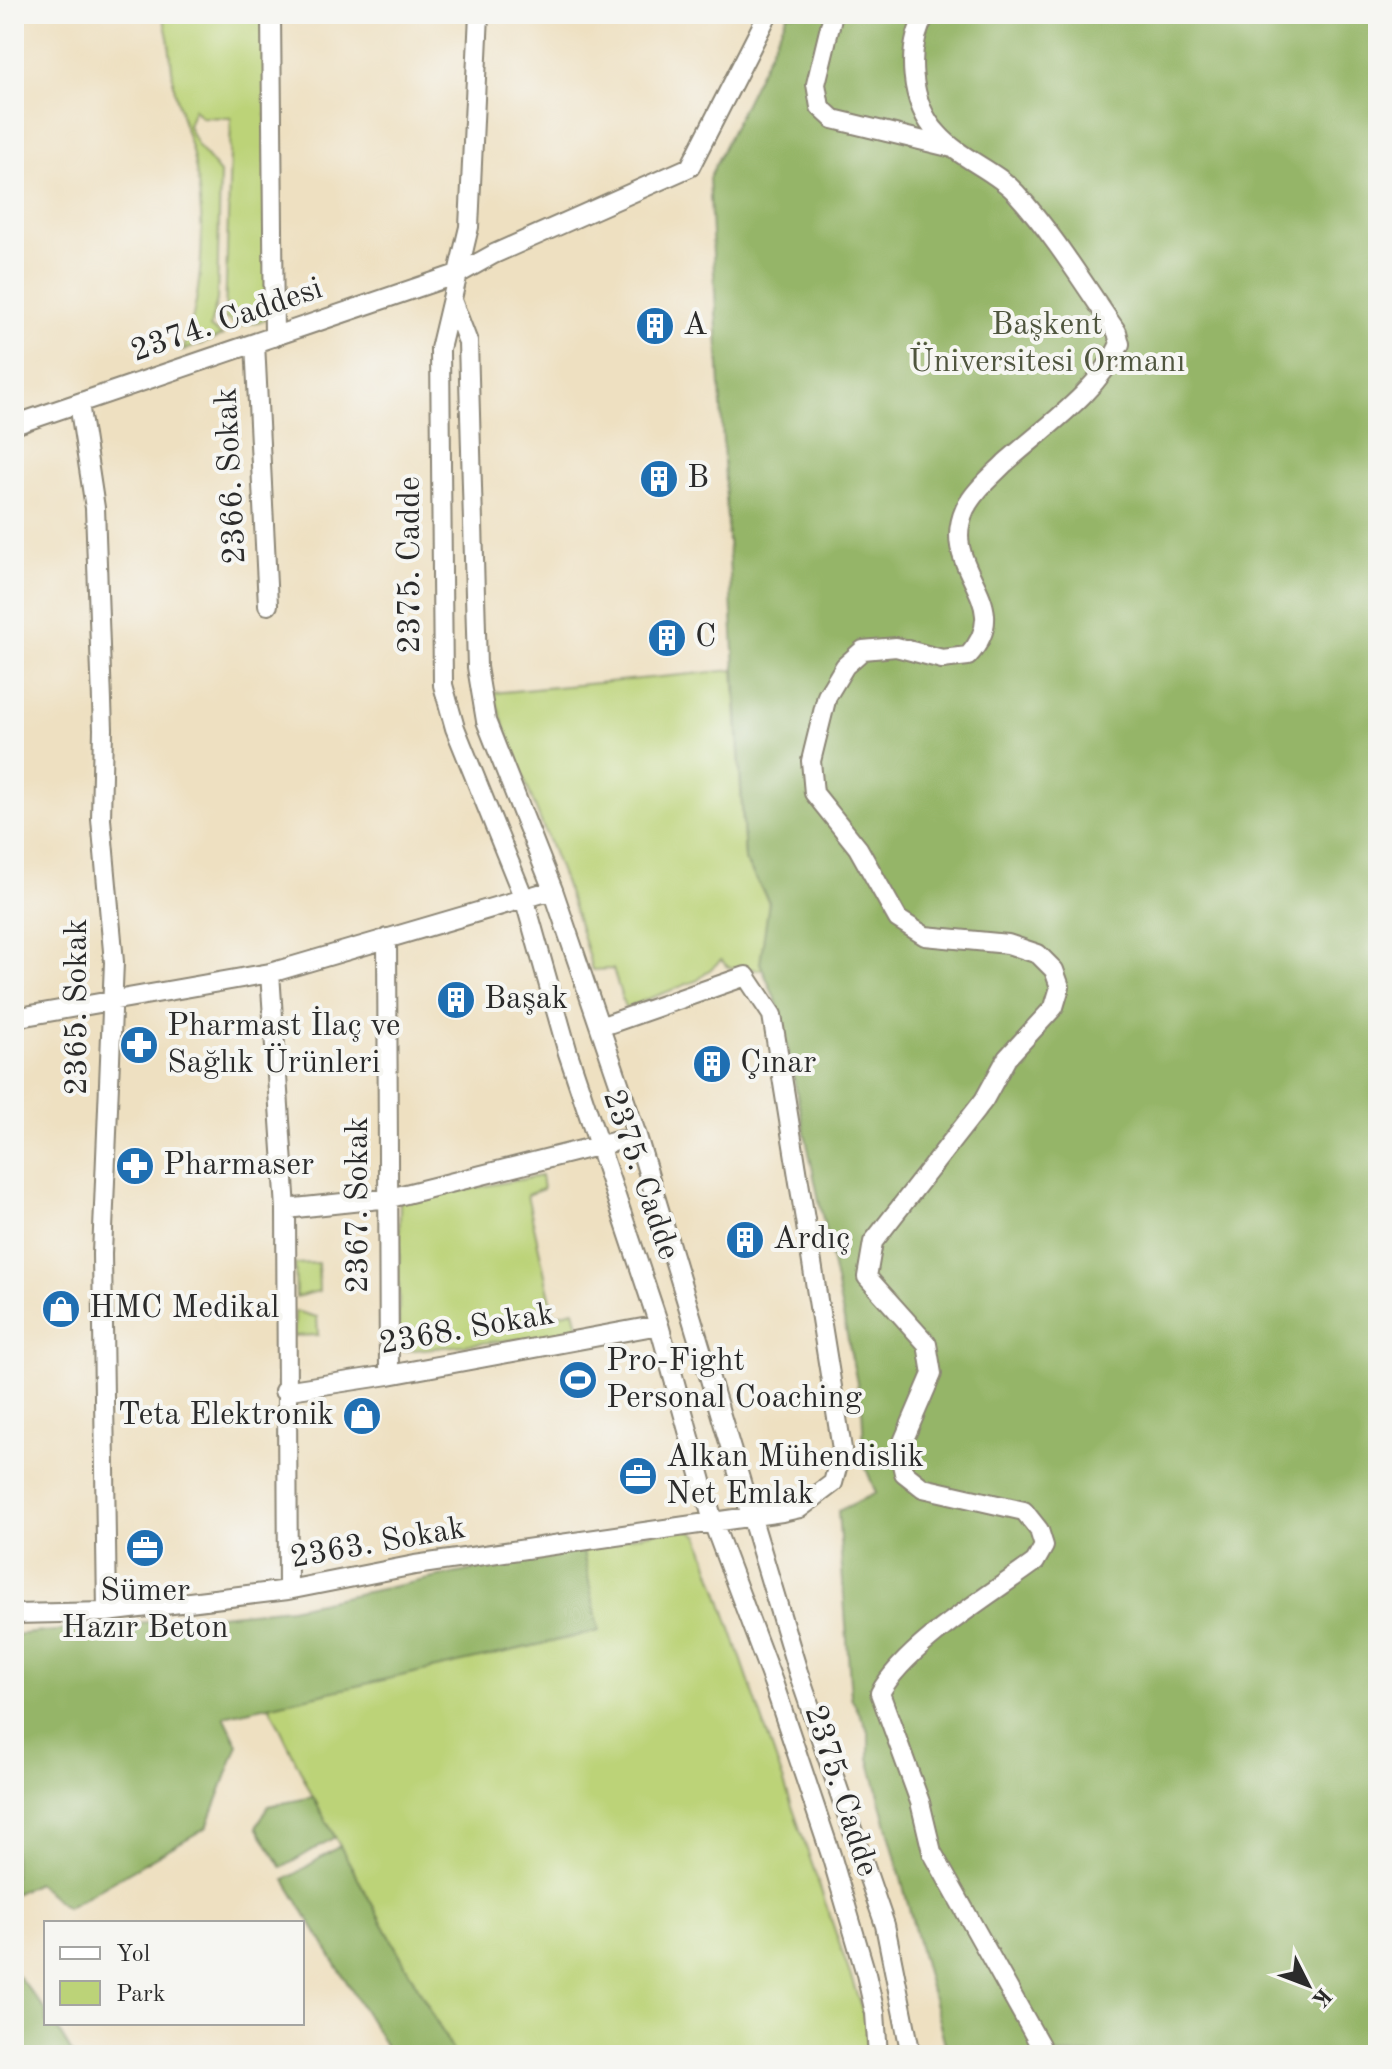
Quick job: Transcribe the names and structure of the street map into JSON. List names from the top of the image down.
{
  "streets": {
    "street": [
      "2374. Caddesi",
      "2366. Sokak",
      "2375. Cadde",
      "2365. Sokak",
      "2367. Sokak",
      "2368. Sokak",
      "2363. Sokak"
    ]
  },
  "crossings": [
    ["2374. Caddesi", "2366. Sokak"],
    ["2374. Caddesi", "2375. Cadde"],
    ["2374. Caddesi", "2365. Sokak"],
    ["2375. Cadde", "2368. Sokak"],
    ["2375. Cadde", "2363. Sokak"],
    ["2365. Sokak", "2363. Sokak"],
    ["2367. Sokak", "2368. Sokak"]
  ],
  "parks": ["Başkent Üniversitesi Ormanı"],
  "places": {
    "building": [
      "A",
      "B",
      "C",
      "Başak",
      "Çınar",
      "Ardıç"
    ],
    "pharmacy": ["Pharmast İlaç ve Sağlık Ürünleri", "Pharmaser"],
    "shop": ["HMC Medikal", "Teta Elektronik"],
    "sports": ["Pro-Fight Personal Coaching"],
    "office": ["Alkan Mühendislik Net Emlak", "Sümer Hazır Beton"]
  },
  "legend": ["Yol", "Park"],
  "north": "bottom right"
}
